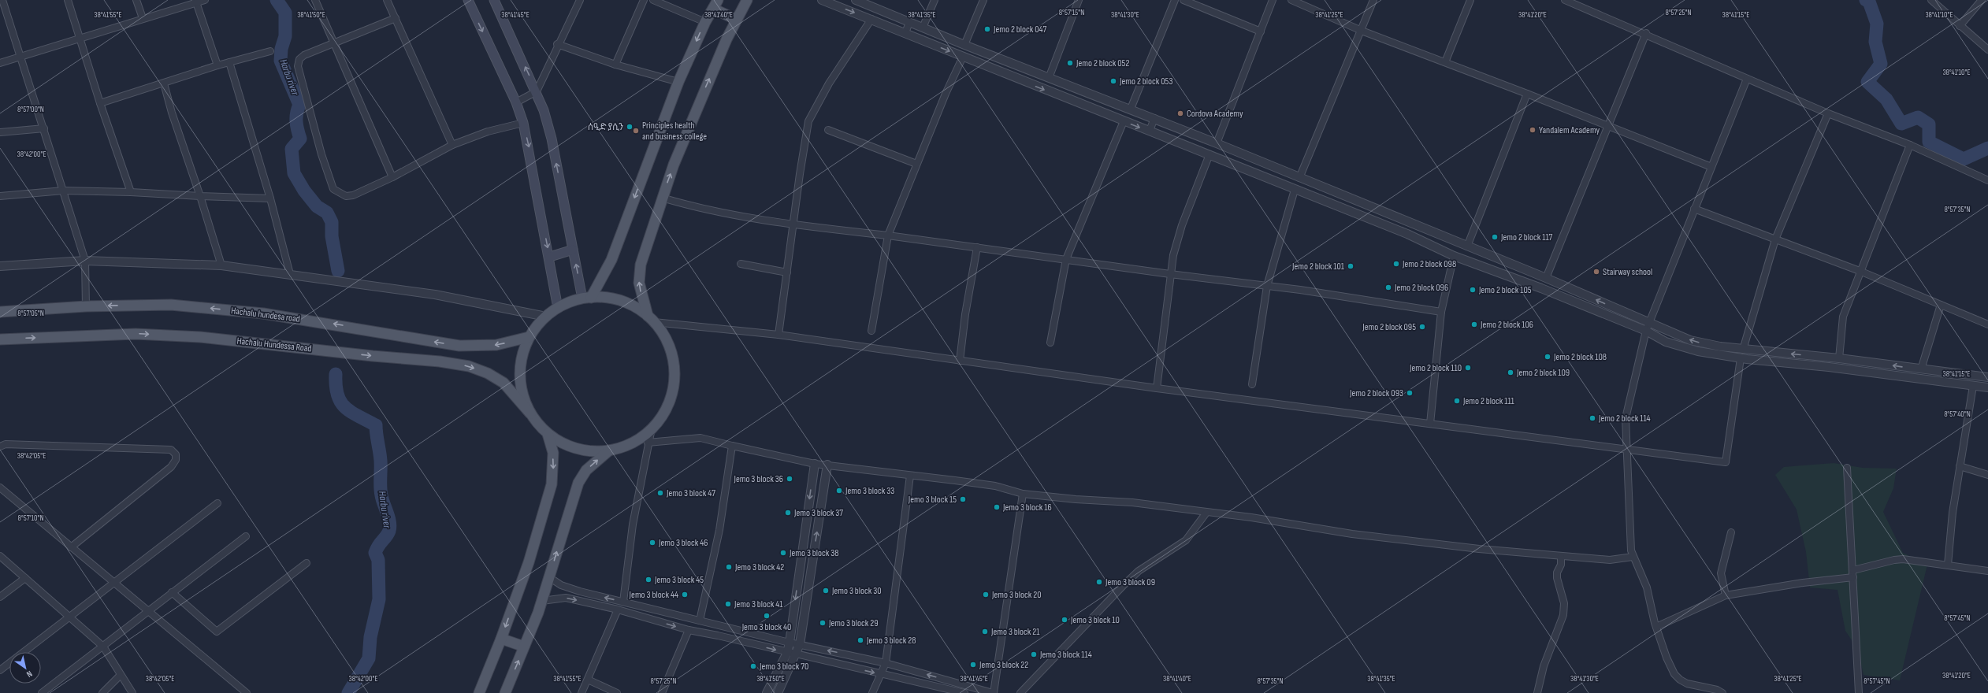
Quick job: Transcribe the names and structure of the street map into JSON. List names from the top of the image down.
{
  "streets": {
    "main road": ["Hachalu hundesa road", "Hachalu Hundessa Road"]
  },
  "one_way": ["Hachalu hundesa road", "Hachalu Hundessa Road"],
  "water": ["Harbu river"],
  "places": [
    "Jemo 2 block 047",
    "Jemo 2 block 052",
    "Jemo 2 block 053",
    "Cordova Academy",
    "ሰዒድ ያሲን",
    "Yandalem Academy",
    "Principles health and business college",
    "Jemo 2 block 117",
    "Jemo 2 block 098",
    "Jemo 2 block 101",
    "Stairway school",
    "Jemo 2 block 096",
    "Jemo 2 block 105",
    "Jemo 2 block 106",
    "Jemo 2 block 095",
    "Jemo 2 block 108",
    "Jemo 2 block 110",
    "Jemo 2 block 109",
    "Jemo 2 block 093",
    "Jemo 2 block 111",
    "Jemo 2 block 114",
    "Jemo 3 block 36",
    "Jemo 3 block 33",
    "Jemo 3 block 47",
    "Jemo 3 block 15",
    "Jemo 3 block 16",
    "Jemo 3 block 37",
    "Jemo 3 block 46",
    "Jemo 3 block 38",
    "Jemo 3 block 42",
    "Jemo 3 block 45",
    "Jemo 3 block 09",
    "Jemo 3 block 30",
    "Jemo 3 block 44",
    "Jemo 3 block 20",
    "Jemo 3 block 41",
    "Jemo 3 block 40",
    "Jemo 3 block 10",
    "Jemo 3 block 29",
    "Jemo 3 block 21",
    "Jemo 3 block 28",
    "Jemo 3 block 114",
    "Jemo 3 block 22",
    "Jemo 3 block 70"
  ],
  "north": "bottom right",
  "coordinates": [
    "8°57'25\"N",
    "8°57'15\"N",
    "38°41'55\"E",
    "38°41'50\"E",
    "38°41'45\"E",
    "38°41'40\"E",
    "38°41'35\"E",
    "38°41'30\"E",
    "38°41'25\"E",
    "38°41'20\"E",
    "38°41'15\"E",
    "38°41'10\"E",
    "8°57'00\"N",
    "38°42'00\"E",
    "8°57'35\"N",
    "8°57'05\"N",
    "8°57'40\"N",
    "38°42'05\"E",
    "8°57'10\"N",
    "8°57'45\"N"
  ]
}
